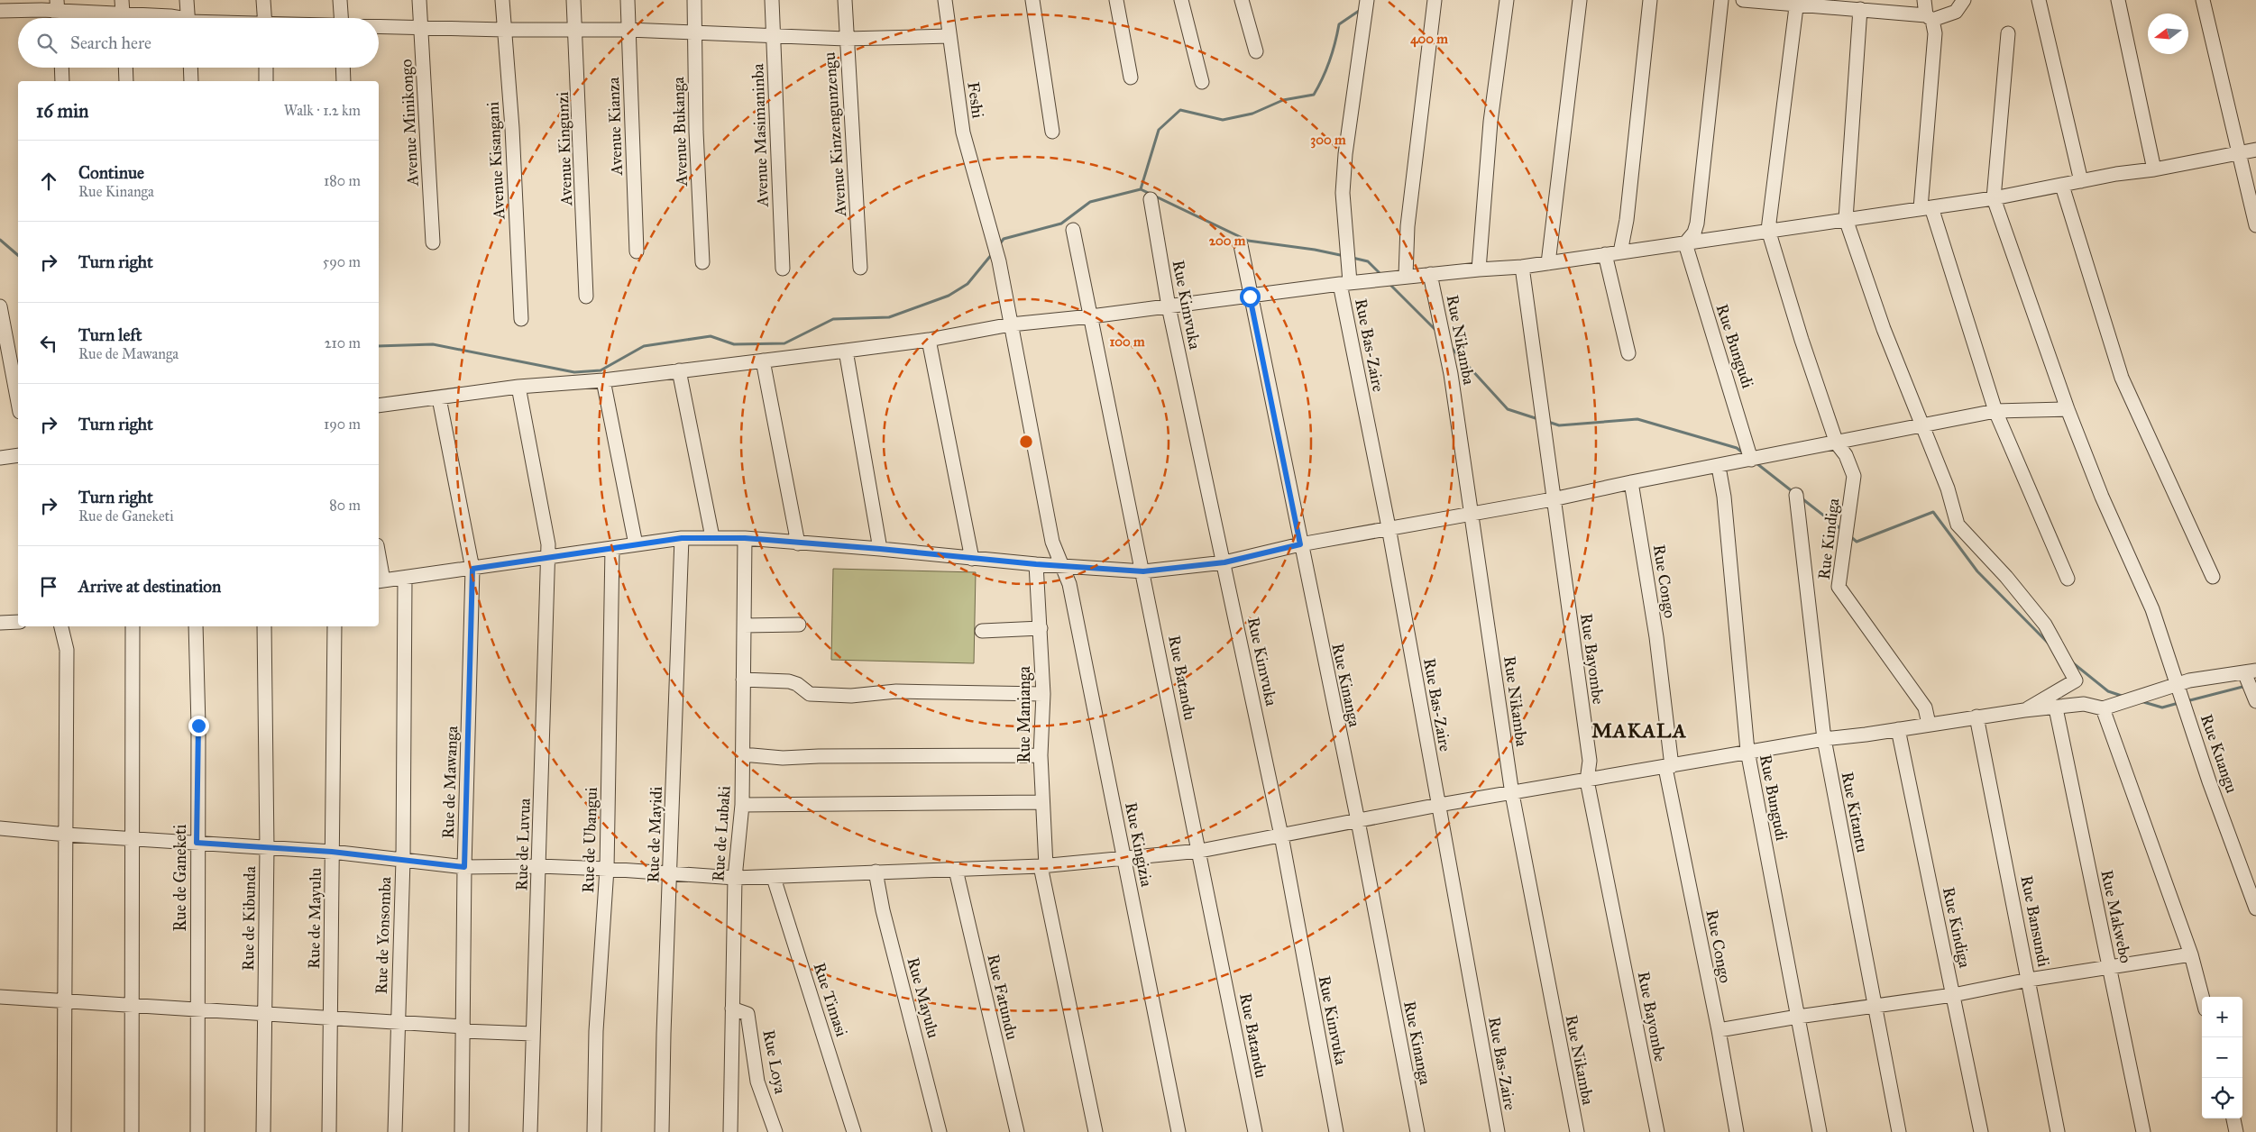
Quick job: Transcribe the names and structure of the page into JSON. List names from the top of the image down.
{
  "streets": {
    "street": [
      "Feshi",
      "Avenue Minikongo",
      "Avenue Kianza",
      "Avenue Bukanga",
      "Avenue Kinzengunzengu",
      "Avenue Masimaninba",
      "Avenue Kingunzi",
      "Avenue Kisangani",
      "Rue Kimvuka",
      "Rue Nikamba",
      "Rue Bas-Zaire",
      "Rue Bungudi",
      "Rue Kindiga",
      "Rue Congo",
      "Rue Bayombe",
      "Rue Batandu",
      "Rue Kinanga",
      "Rue Manianga",
      "Rue Kuangu",
      "Rue de Mawanga",
      "Rue Kitantu",
      "Rue de Lubaki",
      "Rue de Mayidi",
      "Rue de Ubangui",
      "Rue de Luvua",
      "Rue Kingizia",
      "Rue de Ganeketi",
      "Rue Makwebo",
      "Rue de Kibunda",
      "Rue de Mayulu",
      "Rue Bansundi",
      "Rue de Yonsomba",
      "Rue Fatundu",
      "Rue Mayulu",
      "Rue Timasi",
      "Rue Loya"
    ]
  },
  "crossings": [
    ["Feshi", "Rue Kingizia"],
    ["Rue de Lubaki", "Rue Loya"]
  ],
  "districts": ["MAKALA"],
  "north": "left",
  "page": {
    "search": "Search here",
    "heading": ["16 min", "Walk · 1.2 km"],
    "list": [
      ["Continue", "Rue Kinanga", "180 m"],
      ["Turn right", "590 m"],
      ["Turn left", "Rue de Mawanga", "210 m"],
      ["Turn right", "190 m"],
      ["Turn right", "Rue de Ganeketi", "80 m"],
      "Arrive at destination"
    ],
    "map_buttons": ["+", "−"]
  },
  "rings": [
    "400 m",
    "300 m",
    "200 m",
    "100 m"
  ]
}
